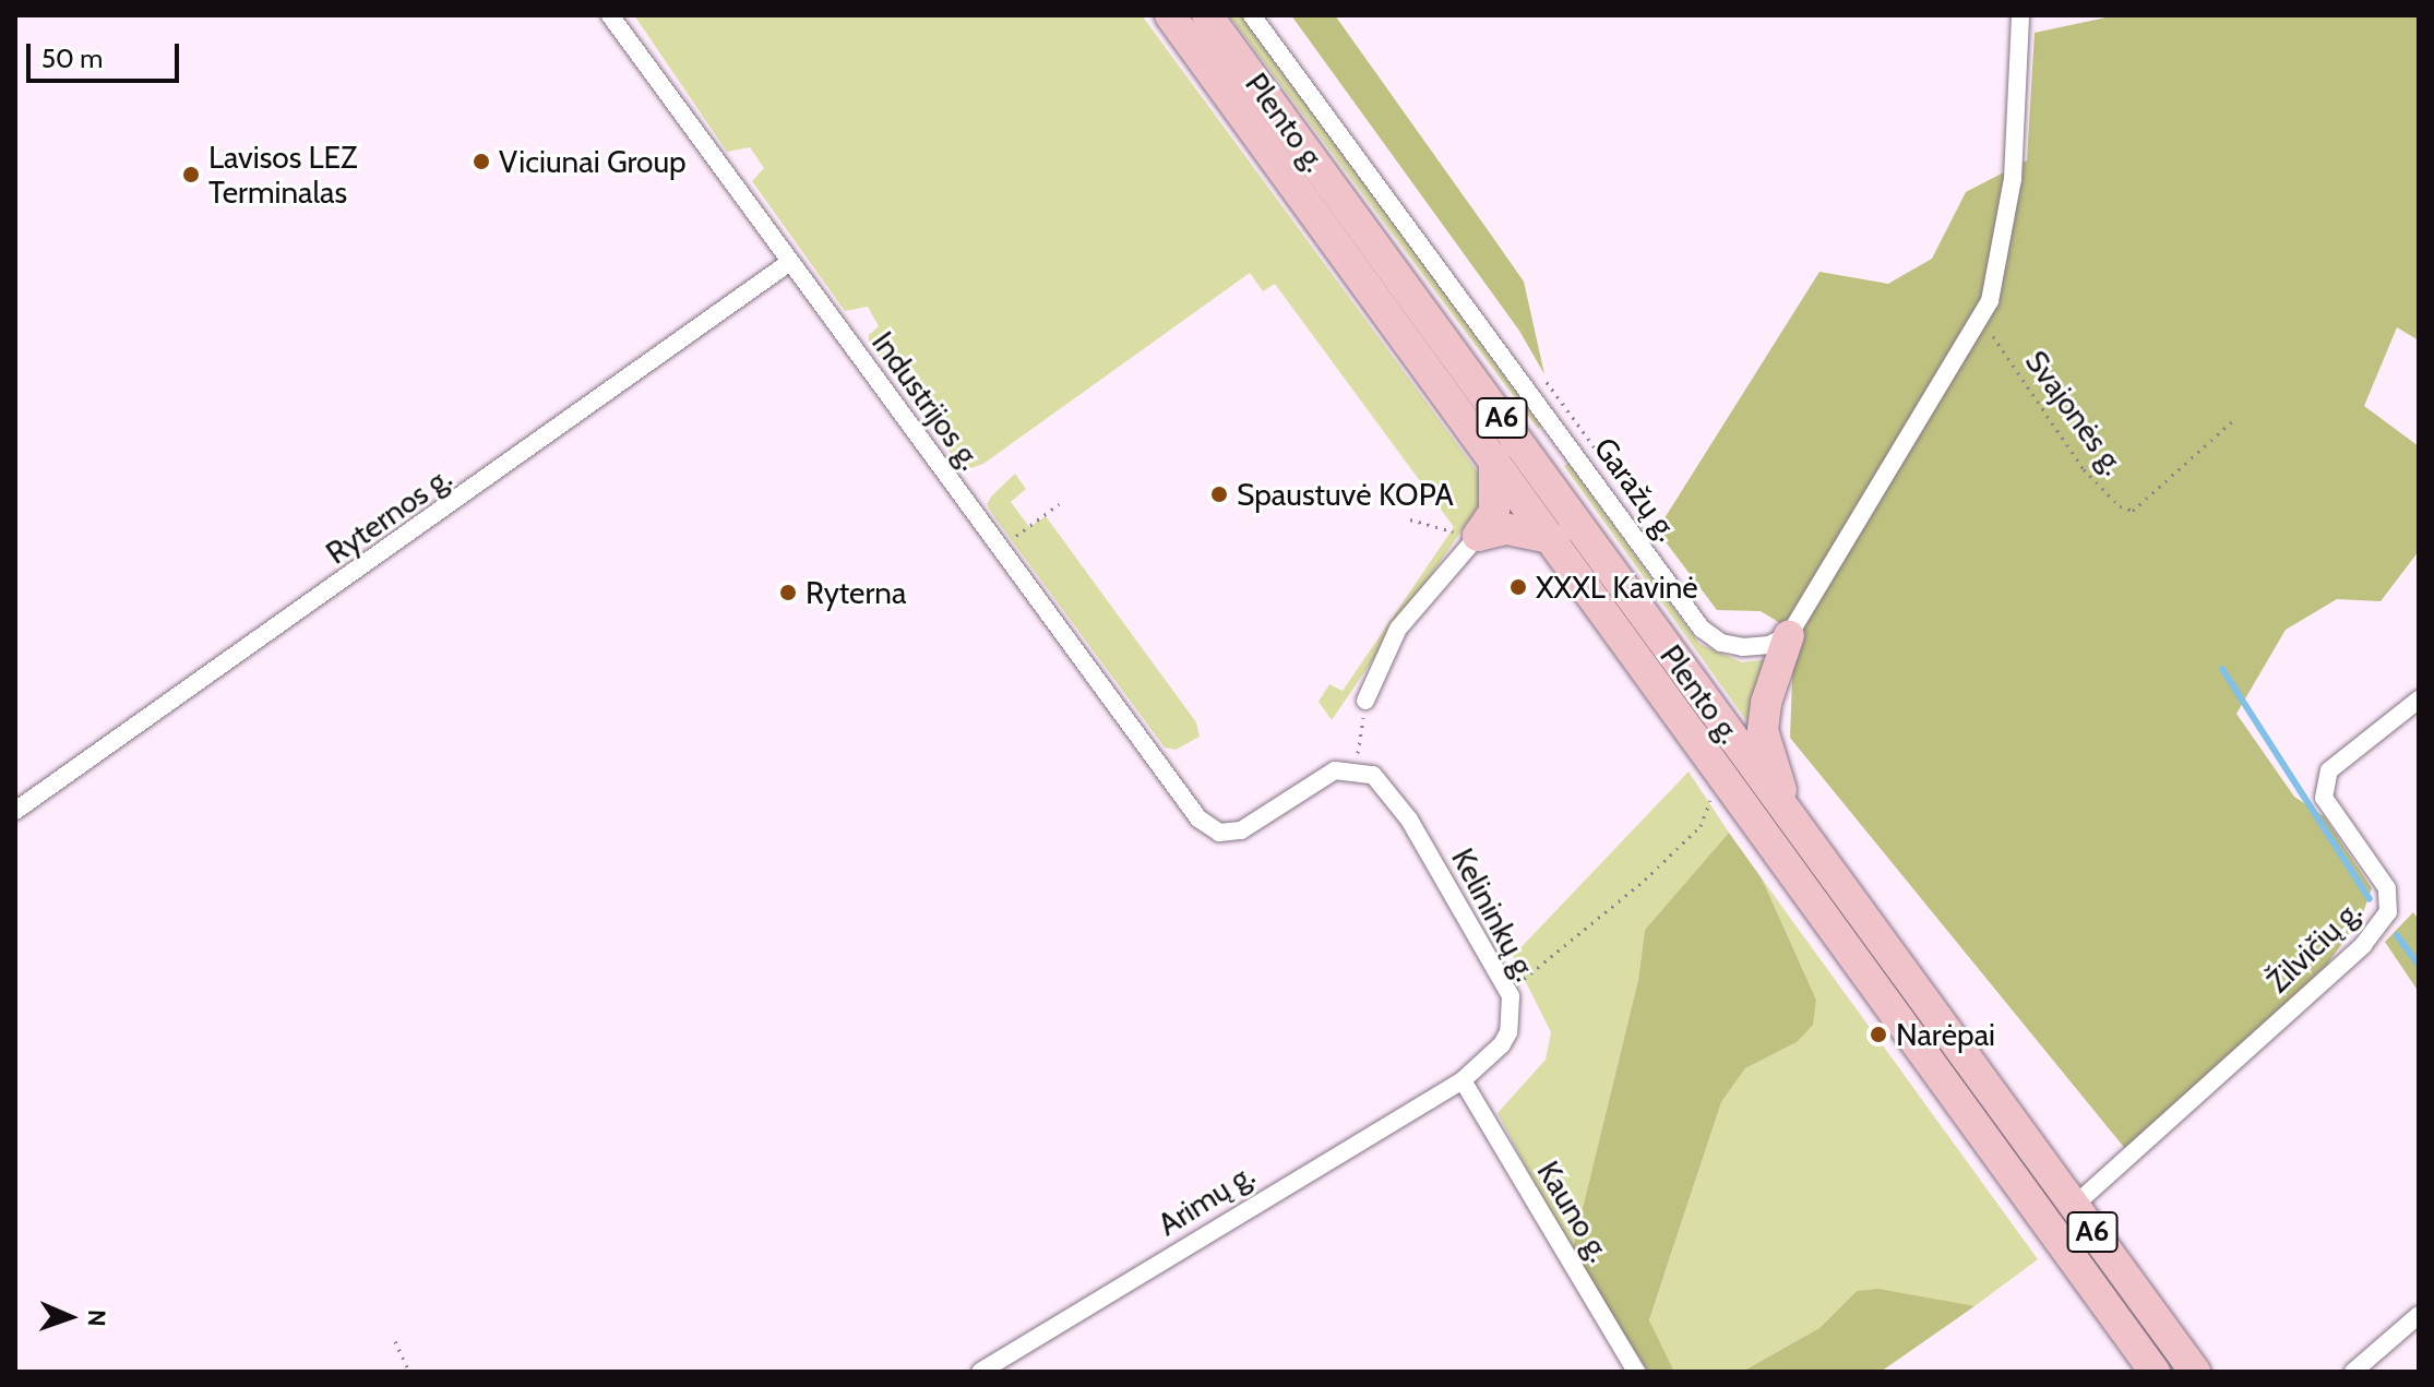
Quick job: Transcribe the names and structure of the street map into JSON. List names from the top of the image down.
{
  "streets": {
    "highway": ["Plento g.", "A6"],
    "street": [
      "Industrijos g.",
      "Garažų g.",
      "Ryternos g.",
      "Kelininkų g.",
      "Žilvičių g.",
      "Arimų g.",
      "Kauno g."
    ],
    "path": ["Svajonės g."]
  },
  "crossings": [
    ["Plento g.", "Žilvičių g."],
    ["Industrijos g.", "Ryternos g."],
    ["Industrijos g.", "Kelininkų g."],
    ["Kelininkų g.", "Arimų g."],
    ["Kelininkų g.", "Kauno g."],
    ["Arimų g.", "Kauno g."]
  ],
  "places": [
    "Viciunai Group",
    "Lavisos LEZ Terminalas",
    "Spaustuvė KOPA",
    "XXXL Kavinė",
    "Ryterna",
    "Narėpai"
  ],
  "scale_bar": "50 m",
  "north": "right"
}
